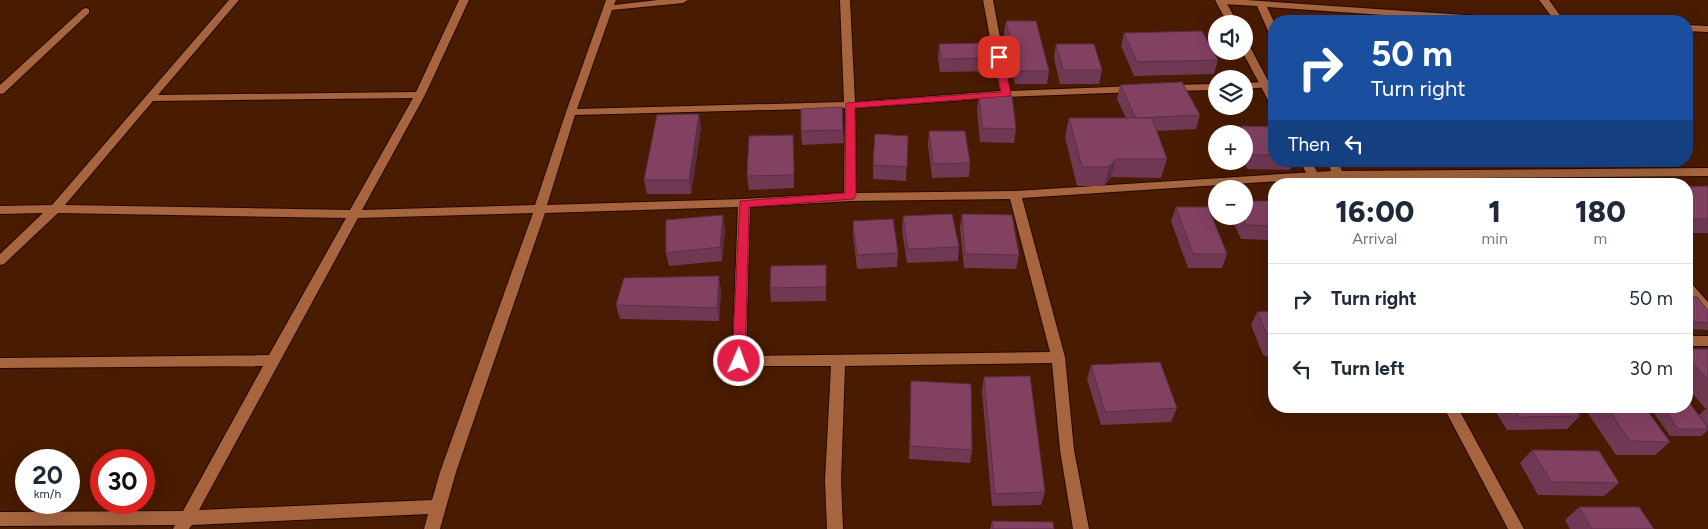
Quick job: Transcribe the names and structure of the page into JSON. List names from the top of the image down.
{
  "page": {
    "map_buttons": ["+", "−"],
    "turn": ["50 m", "Turn right"],
    "then": "Then",
    "eta": [
      "16:00",
      "Arrival",
      "1",
      "min",
      "180",
      "m"
    ],
    "list": [
      {
        "name": "Turn right",
        "value": "50 m"
      },
      {
        "name": "Turn left",
        "value": "30 m"
      }
    ],
    "speed": "20 km/h",
    "limit": "30"
  }
}
